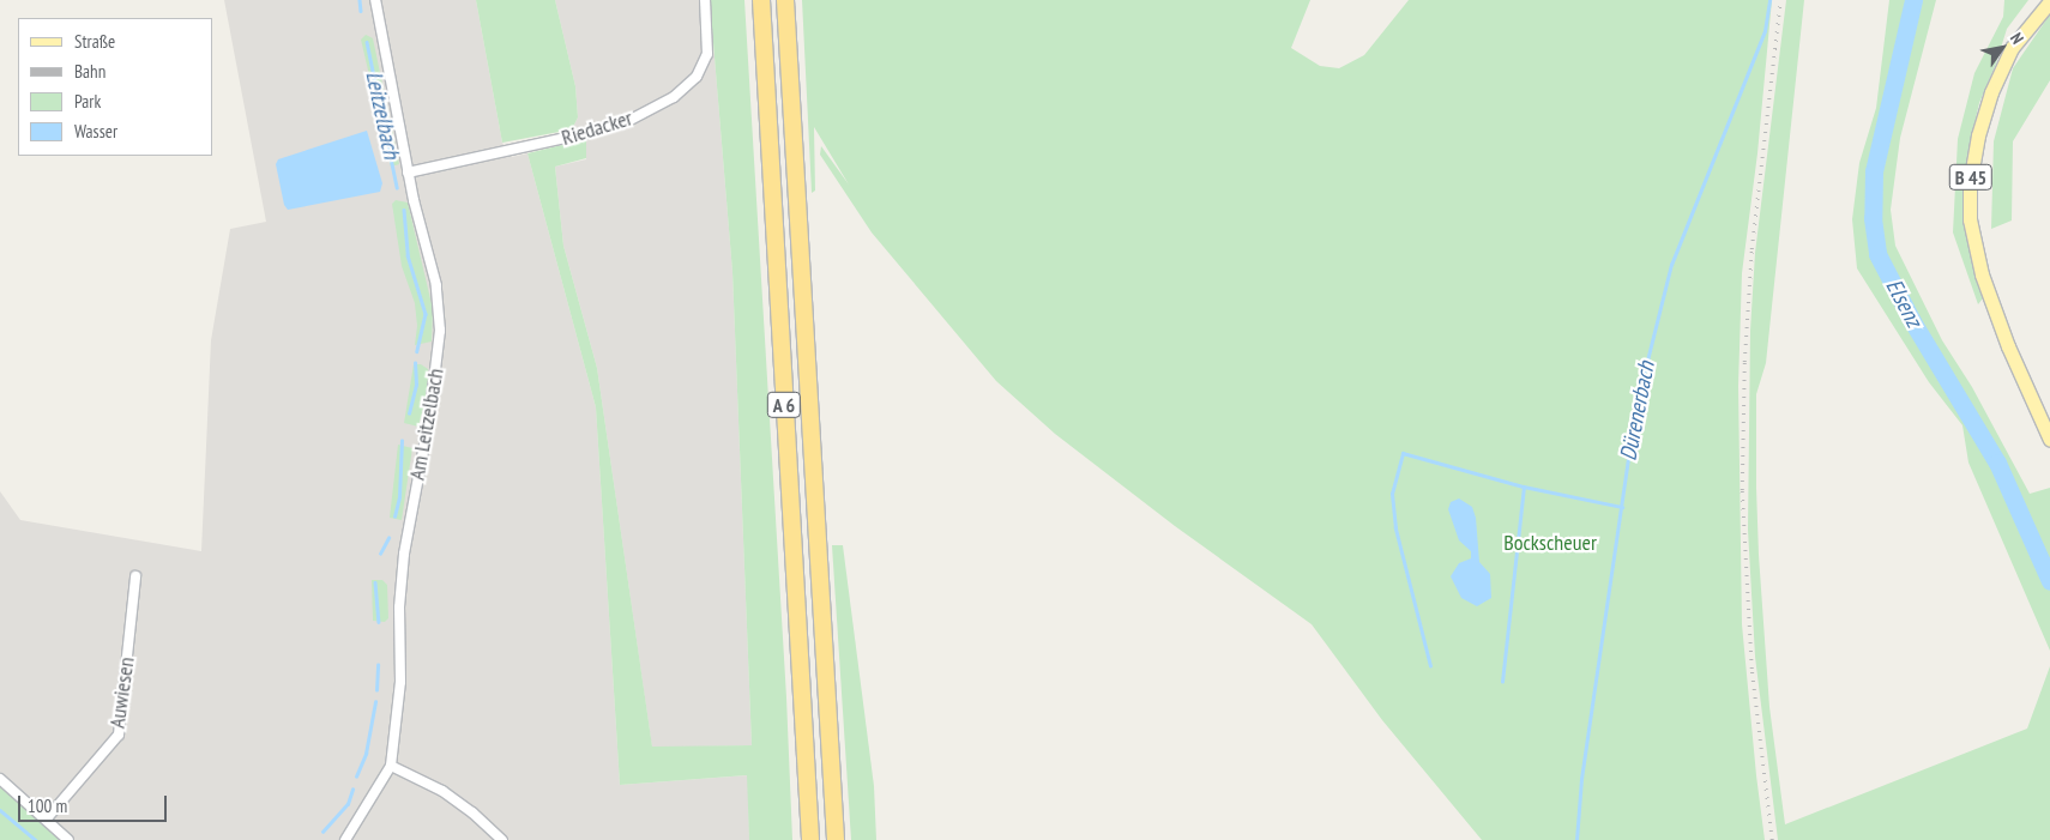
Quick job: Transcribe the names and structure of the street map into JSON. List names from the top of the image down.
{
  "streets": {
    "highway": ["A 6"],
    "main road": ["B 45"],
    "street": ["Riedacker", "Am Leitzelbach", "Auwiesen"]
  },
  "crossings": [
    ["Riedacker", "Am Leitzelbach"]
  ],
  "water": ["Leitzelbach", "Elsenz", "Dürenerbach"],
  "parks": ["Bockscheuer"],
  "legend": [
    "Straße",
    "Bahn",
    "Park",
    "Wasser"
  ],
  "scale_bar": "100 m",
  "north": "top right"
}
